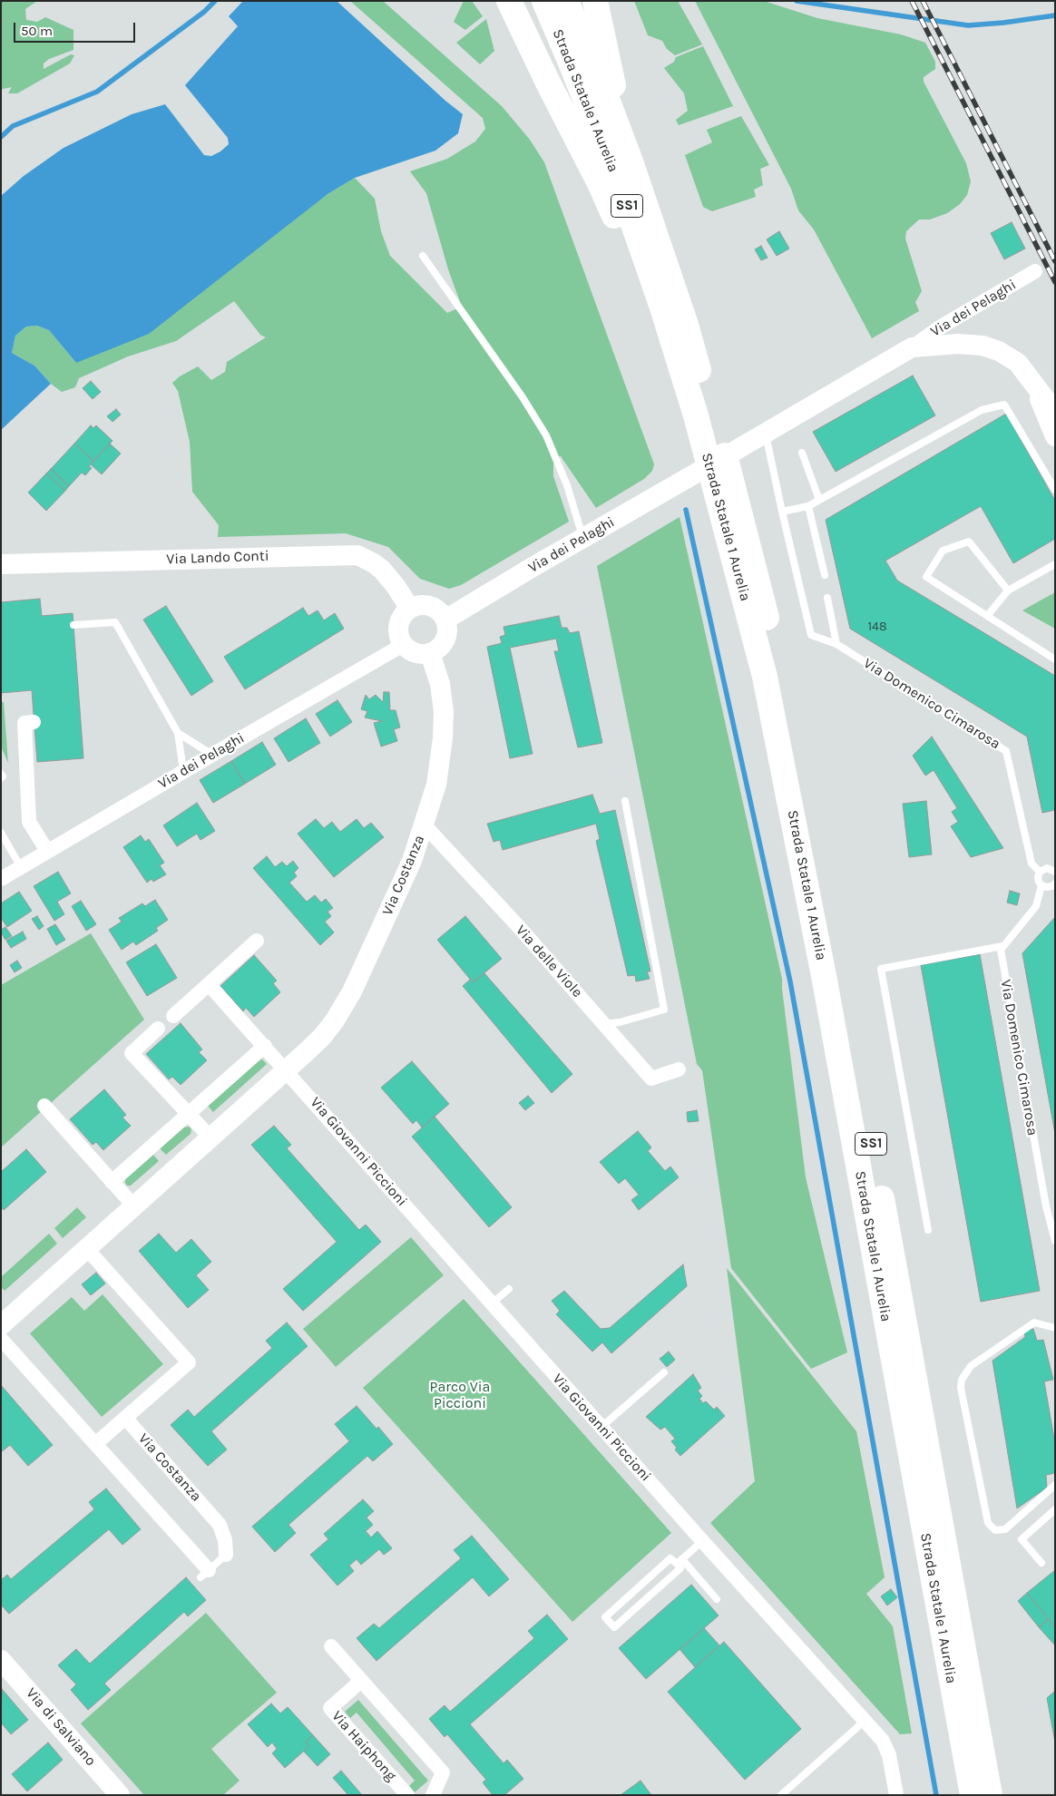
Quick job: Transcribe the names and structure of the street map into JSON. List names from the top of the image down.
{
  "streets": {
    "highway": ["Strada Statale 1 Aurelia", "SS1"],
    "street": [
      "Via dei Pelaghi",
      "Via Lando Conti",
      "Via Costanza",
      "Via delle Viole",
      "Via Giovanni Piccioni",
      "Via di Salviano",
      "Via Haiphong"
    ],
    "lane": ["Via Domenico Cimarosa"]
  },
  "crossings": [
    ["Via dei Pelaghi", "Via Lando Conti"],
    ["Via dei Pelaghi", "Via Costanza"],
    ["Via Lando Conti", "Via Costanza"],
    ["Via Costanza", "Via delle Viole"],
    ["Via Costanza", "Via Giovanni Piccioni"]
  ],
  "parks": ["Parco Via Piccioni"],
  "house_numbers": ["148"],
  "scale_bar": "50 m"
}
